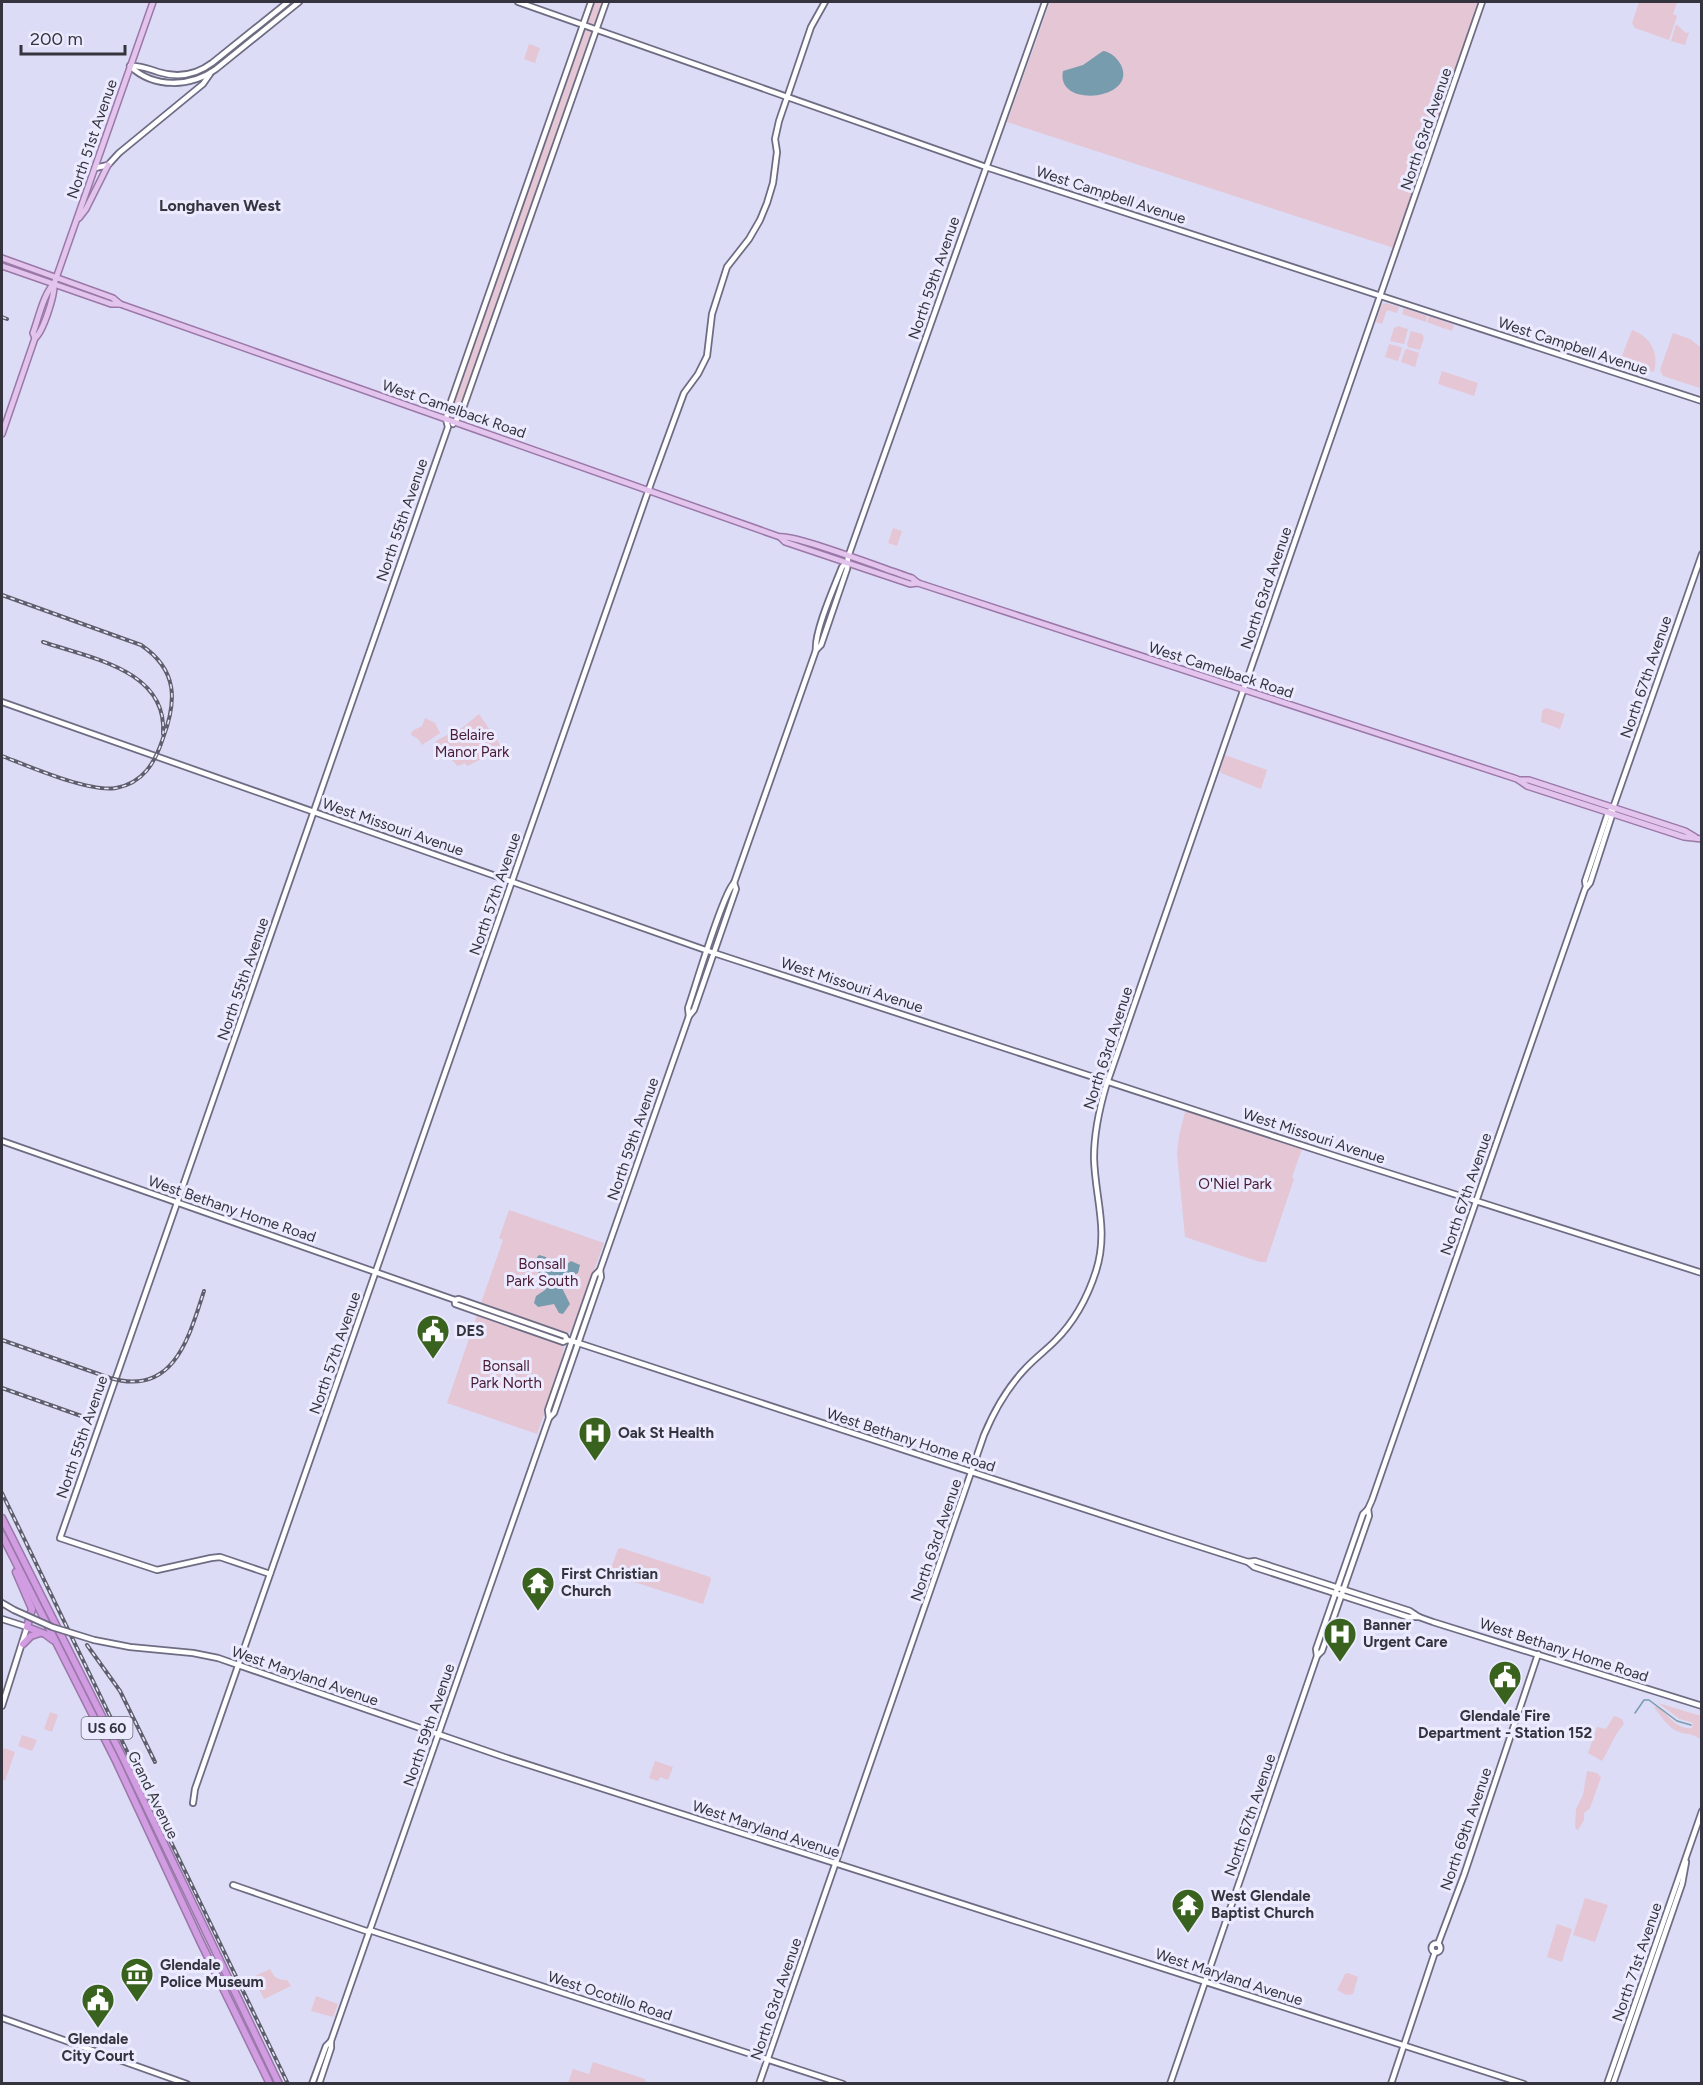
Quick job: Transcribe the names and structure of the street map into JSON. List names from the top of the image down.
{
  "streets": {
    "highway": ["US 60", "Grand Avenue"],
    "main road": ["North 51st Avenue", "West Camelback Road"],
    "street": [
      "North 63rd Avenue",
      "West Campbell Avenue",
      "North 59th Avenue",
      "North 55th Avenue",
      "North 67th Avenue",
      "West Missouri Avenue",
      "North 57th Avenue",
      "West Bethany Home Road",
      "West Maryland Avenue",
      "North 69th Avenue",
      "North 71st Avenue",
      "West Ocotillo Road"
    ]
  },
  "crossings": [
    ["North 63rd Avenue", "West Campbell Avenue"],
    ["North 63rd Avenue", "West Camelback Road"],
    ["North 63rd Avenue", "West Missouri Avenue"],
    ["North 63rd Avenue", "West Bethany Home Road"],
    ["North 63rd Avenue", "West Maryland Avenue"],
    ["North 63rd Avenue", "West Ocotillo Road"],
    ["North 51st Avenue", "West Camelback Road"],
    ["West Campbell Avenue", "North 59th Avenue"],
    ["West Campbell Avenue", "North 57th Avenue"],
    ["North 59th Avenue", "West Camelback Road"],
    ["North 59th Avenue", "West Missouri Avenue"],
    ["North 59th Avenue", "West Bethany Home Road"],
    ["North 59th Avenue", "West Maryland Avenue"],
    ["North 59th Avenue", "West Ocotillo Road"],
    ["West Camelback Road", "North 67th Avenue"],
    ["West Camelback Road", "North 57th Avenue"],
    ["North 55th Avenue", "West Missouri Avenue"],
    ["North 55th Avenue", "North 57th Avenue"],
    ["North 55th Avenue", "West Bethany Home Road"],
    ["North 67th Avenue", "West Missouri Avenue"],
    ["North 67th Avenue", "West Bethany Home Road"],
    ["North 67th Avenue", "West Maryland Avenue"],
    ["West Missouri Avenue", "North 57th Avenue"],
    ["North 57th Avenue", "West Bethany Home Road"],
    ["North 57th Avenue", "West Maryland Avenue"],
    ["West Bethany Home Road", "North 69th Avenue"],
    ["West Maryland Avenue", "North 69th Avenue"]
  ],
  "districts": ["Longhaven West"],
  "parks": [
    "Belaire Manor Park",
    "O'Niel Park",
    "Bonsall Park South",
    "Bonsall Park North"
  ],
  "places": {
    "public building": ["DES", "Glendale Fire Department - Station 152", "Glendale City Court"],
    "hospital": ["Oak St Health", "Banner Urgent Care"],
    "temple": ["First Christian Church", "West Glendale Baptist Church"],
    "museum": ["Glendale Police Museum"]
  },
  "scale_bar": "200 m"
}
